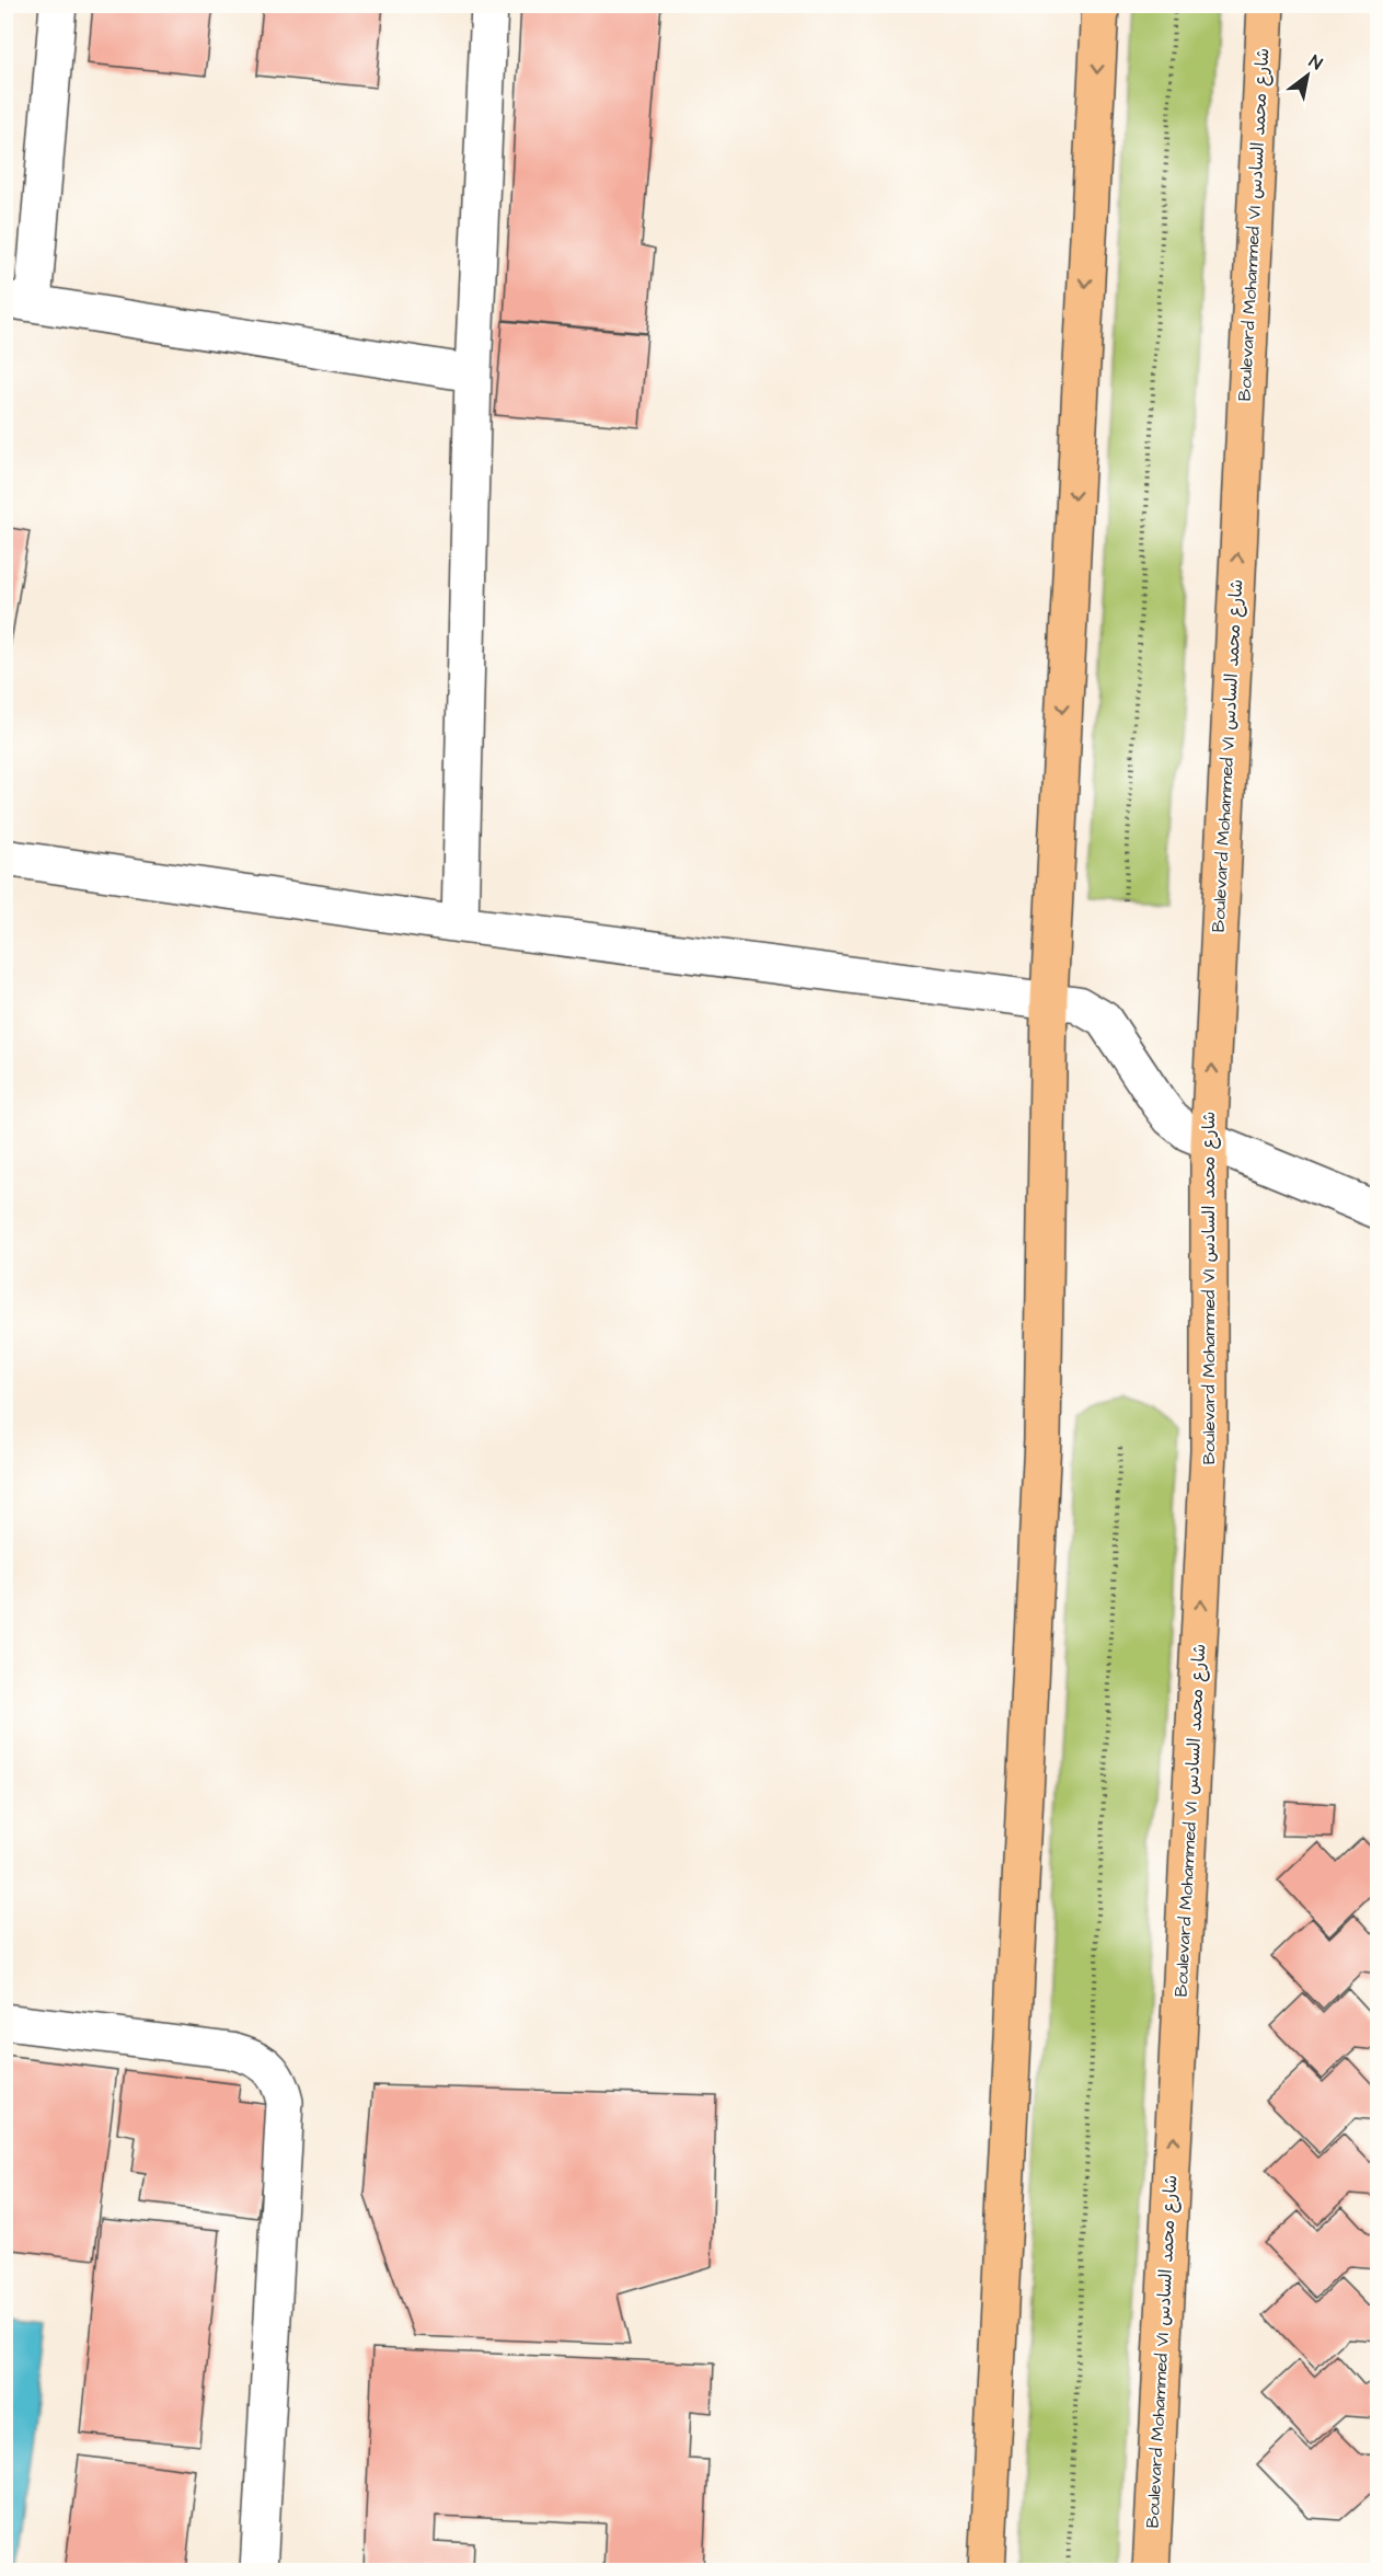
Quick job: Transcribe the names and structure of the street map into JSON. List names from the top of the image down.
{
  "streets": {
    "main road": ["Boulevard Mohammed VI شارع محمد السادس"]
  },
  "north": "top right"
}
